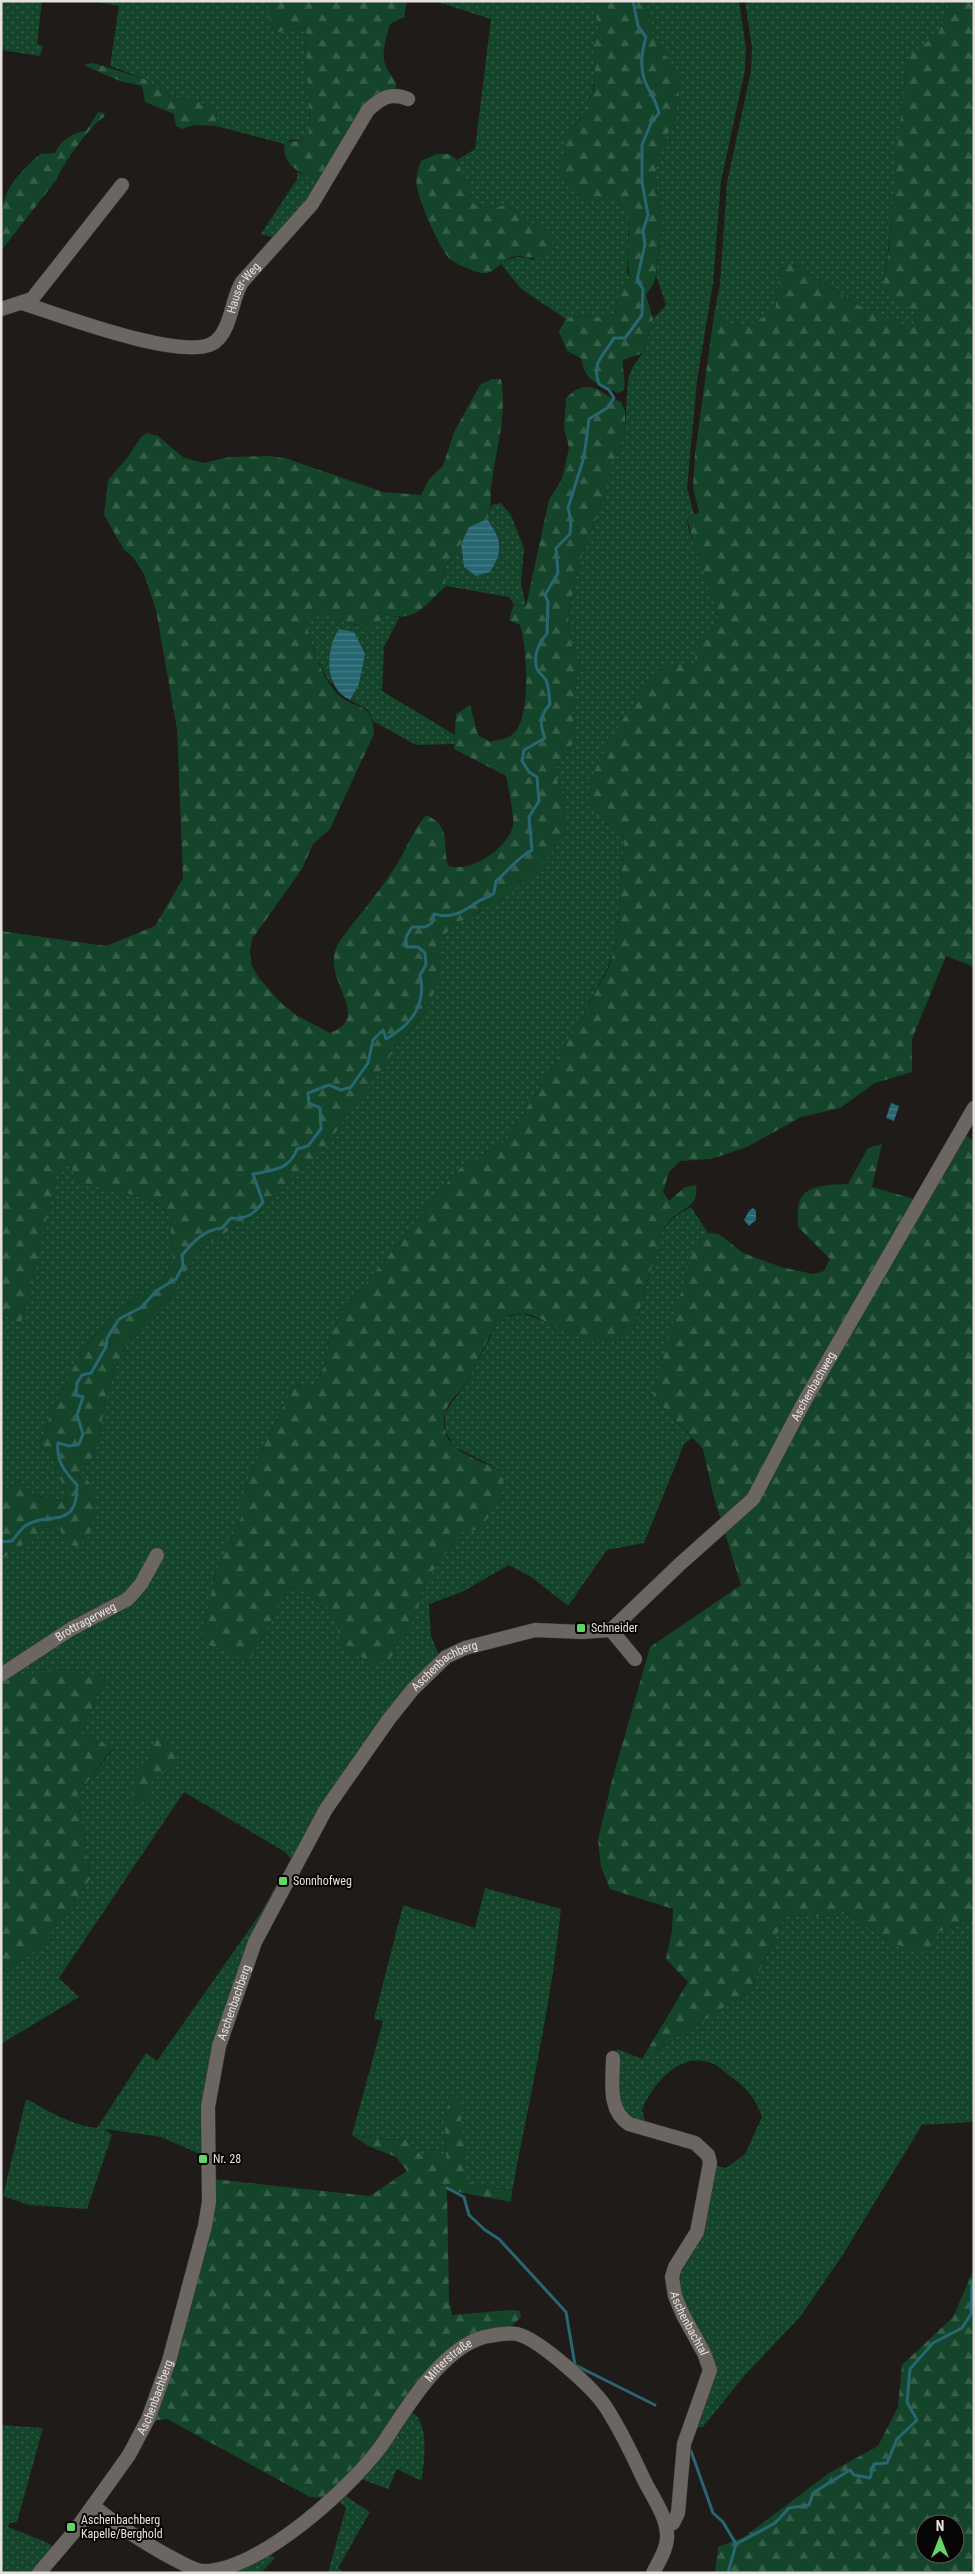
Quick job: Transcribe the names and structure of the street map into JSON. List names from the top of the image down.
{
  "streets": {
    "street": [
      "Hauser-Weg",
      "Aschenbachweg",
      "Brottragerweg",
      "Aschenbachberg",
      "Aschenbachtal",
      "Mitterstraße"
    ]
  },
  "crossings": [
    ["Aschenbachweg", "Aschenbachberg"],
    ["Aschenbachberg", "Mitterstraße"],
    ["Aschenbachtal", "Mitterstraße"]
  ],
  "places": {
    "transit": [
      "Schneider",
      "Sonnhofweg",
      "Nr. 28",
      "Aschenbachberg Kapelle/Berghold"
    ]
  },
  "north": "top"
}
